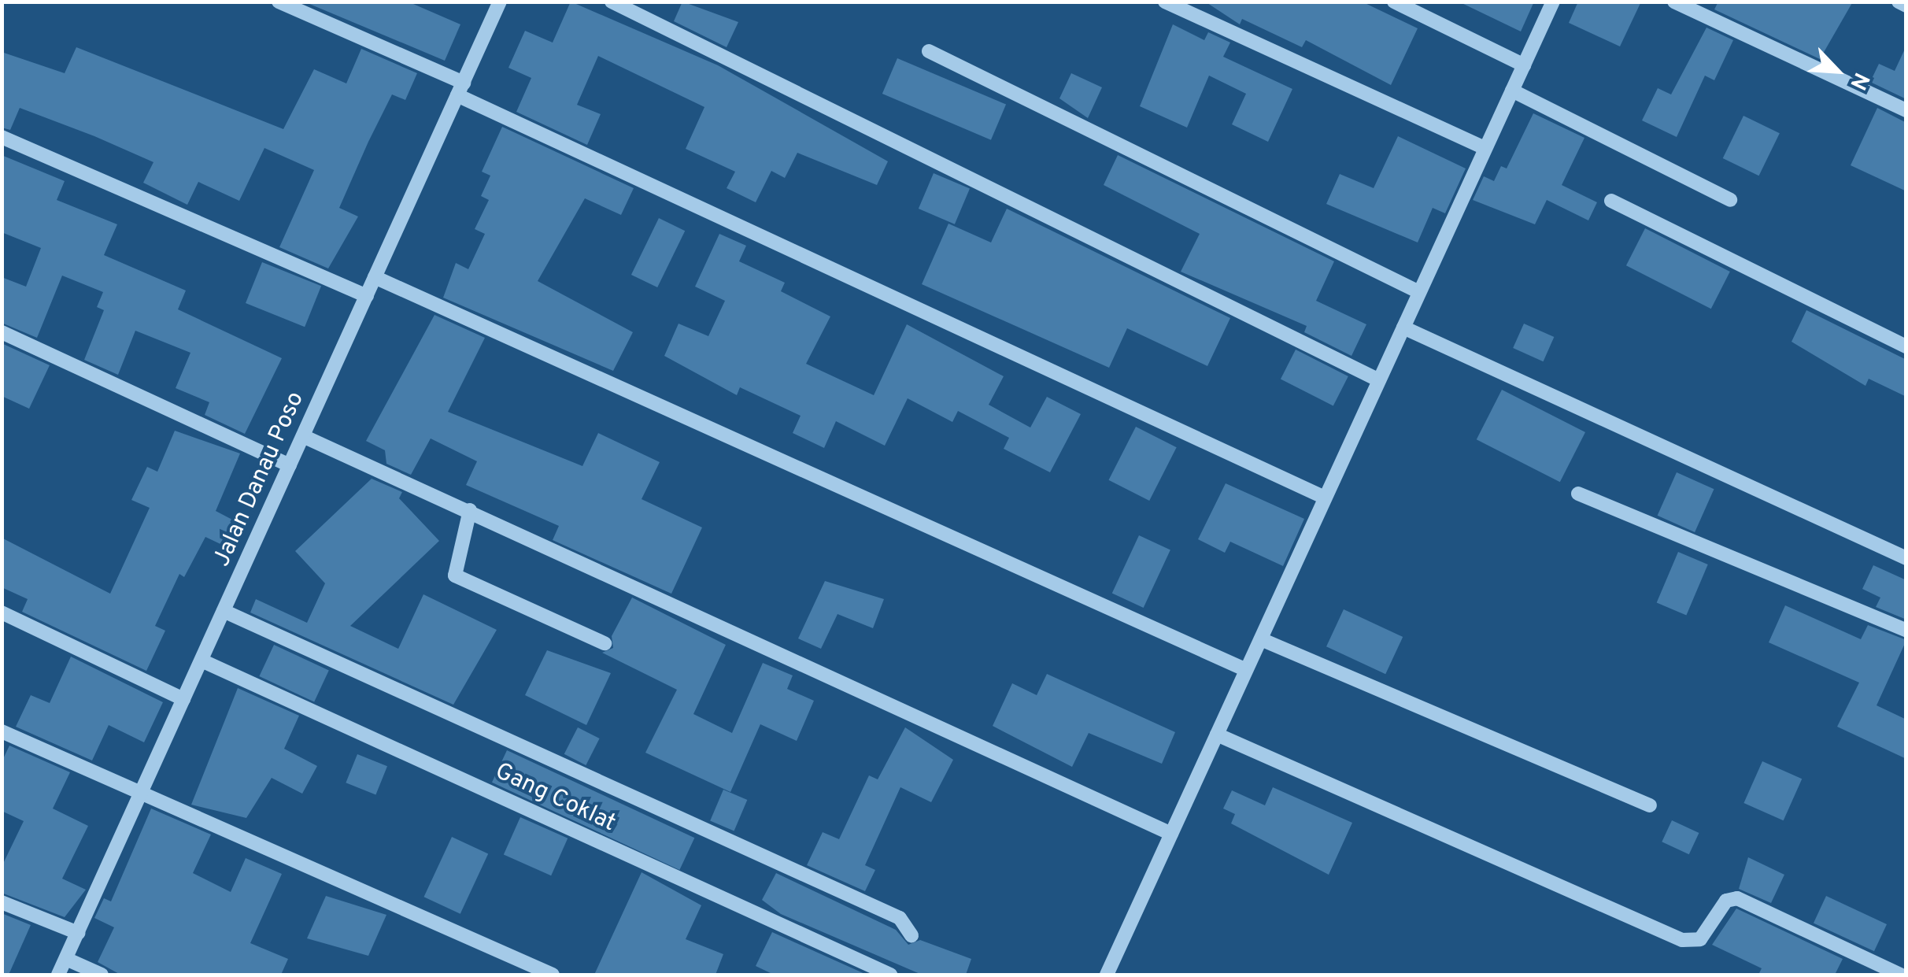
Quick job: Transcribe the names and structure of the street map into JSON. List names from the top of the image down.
{
  "streets": {
    "street": ["Jalan Danau Poso", "Gang Coklat"]
  },
  "crossings": [
    ["Jalan Danau Poso", "Gang Coklat"]
  ],
  "north": "bottom right"
}
